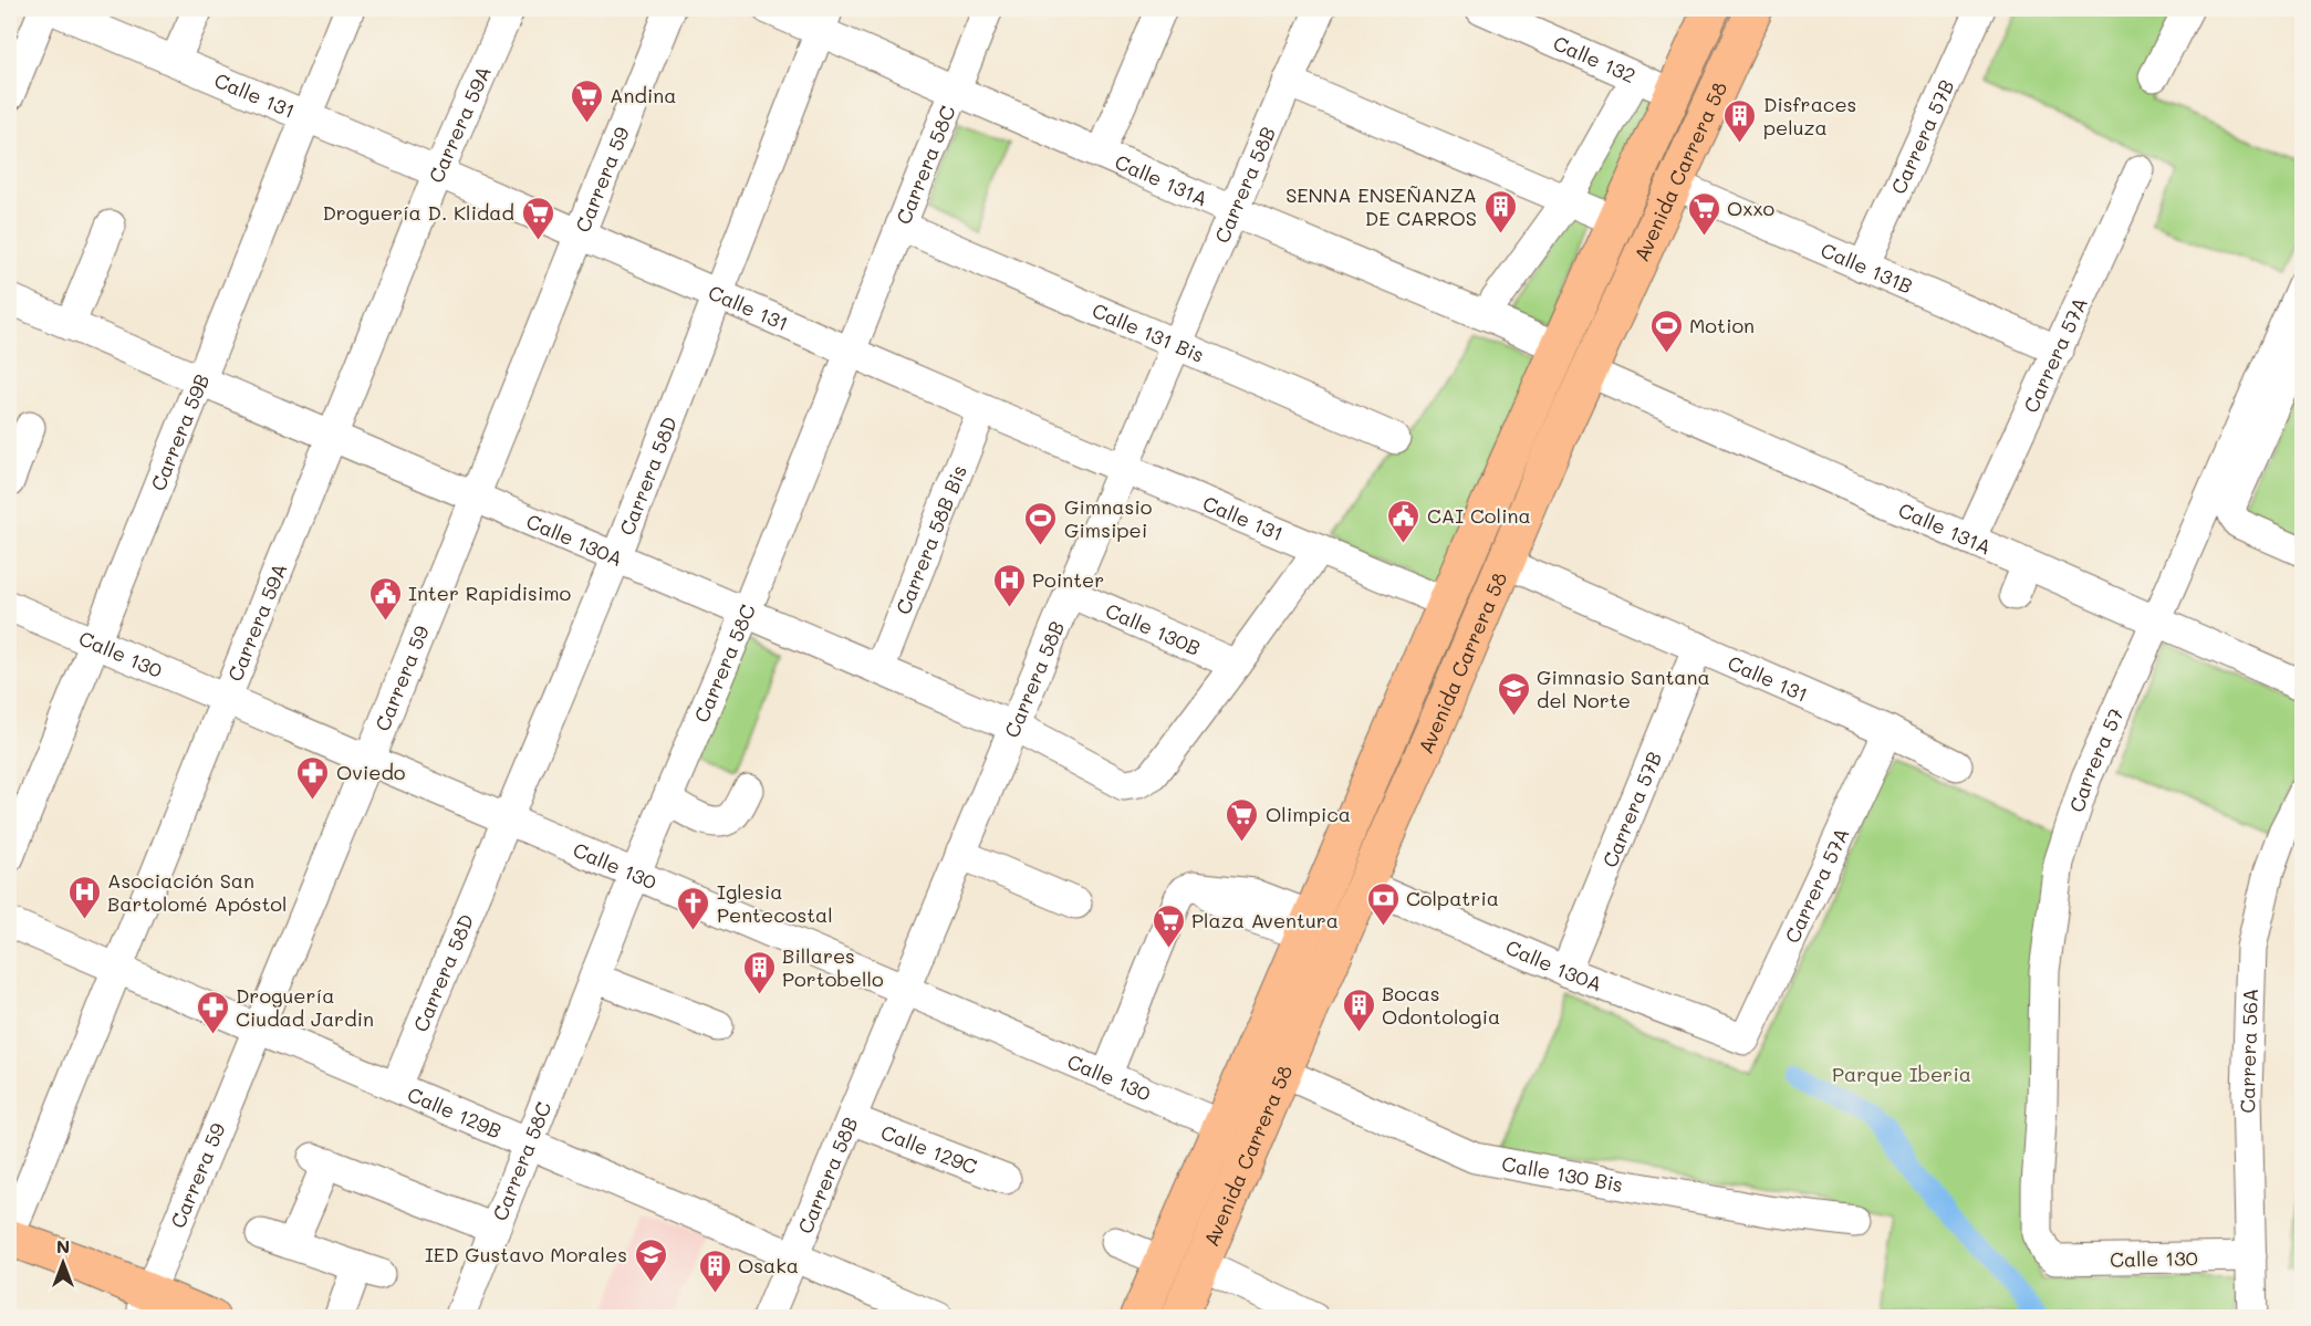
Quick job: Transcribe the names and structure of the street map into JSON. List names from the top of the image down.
{
  "streets": {
    "main road": ["Avenida Carrera 58"],
    "street": [
      "Calle 132",
      "Calle 131",
      "Carrera 59A",
      "Carrera 57B",
      "Carrera 58C",
      "Carrera 59",
      "Calle 131A",
      "Carrera 58B",
      "Calle 131B",
      "Calle 131 Bis",
      "Carrera 57A",
      "Carrera 59B",
      "Carrera 58D",
      "Carrera 58B Bis",
      "Calle 130A",
      "Calle 130B",
      "Calle 130",
      "Carrera 57",
      "Carrera 56A",
      "Calle 129B",
      "Calle 129C",
      "Calle 130 Bis"
    ]
  },
  "crossings": [
    ["Calle 132", "Avenida Carrera 58"],
    ["Calle 131", "Carrera 59A"],
    ["Calle 131", "Carrera 57B"],
    ["Calle 131", "Carrera 58C"],
    ["Calle 131", "Avenida Carrera 58"],
    ["Calle 131", "Carrera 59"],
    ["Calle 131", "Carrera 58B"],
    ["Calle 131", "Carrera 57A"],
    ["Calle 131", "Carrera 59B"],
    ["Calle 131", "Carrera 58D"],
    ["Calle 131", "Carrera 58B Bis"],
    ["Carrera 59A", "Calle 130A"],
    ["Carrera 59A", "Calle 130"],
    ["Carrera 59A", "Calle 129B"],
    ["Carrera 57B", "Calle 131B"],
    ["Carrera 57B", "Calle 130A"],
    ["Carrera 58C", "Calle 131A"],
    ["Carrera 58C", "Calle 131 Bis"],
    ["Carrera 58C", "Calle 130A"],
    ["Carrera 58C", "Calle 130"],
    ["Carrera 58C", "Calle 129B"],
    ["Avenida Carrera 58", "Calle 131A"],
    ["Avenida Carrera 58", "Calle 131B"],
    ["Avenida Carrera 58", "Calle 130A"],
    ["Avenida Carrera 58", "Calle 130"],
    ["Avenida Carrera 58", "Calle 130 Bis"],
    ["Carrera 59", "Calle 130A"],
    ["Carrera 59", "Calle 130"],
    ["Carrera 59", "Calle 129B"],
    ["Calle 131A", "Carrera 58B"],
    ["Calle 131A", "Carrera 57A"],
    ["Calle 131A", "Carrera 58D"],
    ["Calle 131A", "Carrera 57"],
    ["Carrera 58B", "Calle 131 Bis"],
    ["Carrera 58B", "Calle 130A"],
    ["Carrera 58B", "Calle 130B"],
    ["Carrera 58B", "Calle 130"],
    ["Carrera 58B", "Calle 129B"],
    ["Carrera 58B", "Calle 129C"],
    ["Calle 131B", "Carrera 57A"],
    ["Carrera 57A", "Calle 130A"],
    ["Carrera 59B", "Calle 130A"],
    ["Carrera 59B", "Calle 130"],
    ["Carrera 58D", "Calle 130A"],
    ["Carrera 58D", "Calle 130"],
    ["Carrera 58D", "Calle 129B"],
    ["Carrera 58B Bis", "Calle 130A"],
    ["Calle 130A", "Calle 130B"],
    ["Calle 130", "Carrera 57"],
    ["Calle 130", "Carrera 56A"]
  ],
  "parks": ["Parque Iberia"],
  "places": {
    "supermarket": [
      "Andina",
      "Oxxo",
      "Droguería D. Klidad",
      "Olimpica",
      "Plaza Aventura"
    ],
    "building": [
      "Disfraces peluza",
      "SENNA ENSEÑANZA DE CARROS",
      "Billares Portobello",
      "Bocas Odontologia",
      "Osaka"
    ],
    "sports": ["Motion", "Gimnasio Gimsipei"],
    "public building": ["CAI Colina", "Inter Rapidisimo"],
    "hospital": ["Pointer", "Asociación San Bartolomé Apóstol"],
    "school or university": ["Gimnasio Santana del Norte", "IED Gustavo Morales"],
    "pharmacy": ["Oviedo", "Droguería Ciudad Jardin"],
    "bank": ["Colpatria"],
    "church": ["Iglesia Pentecostal"]
  },
  "north": "top"
}
